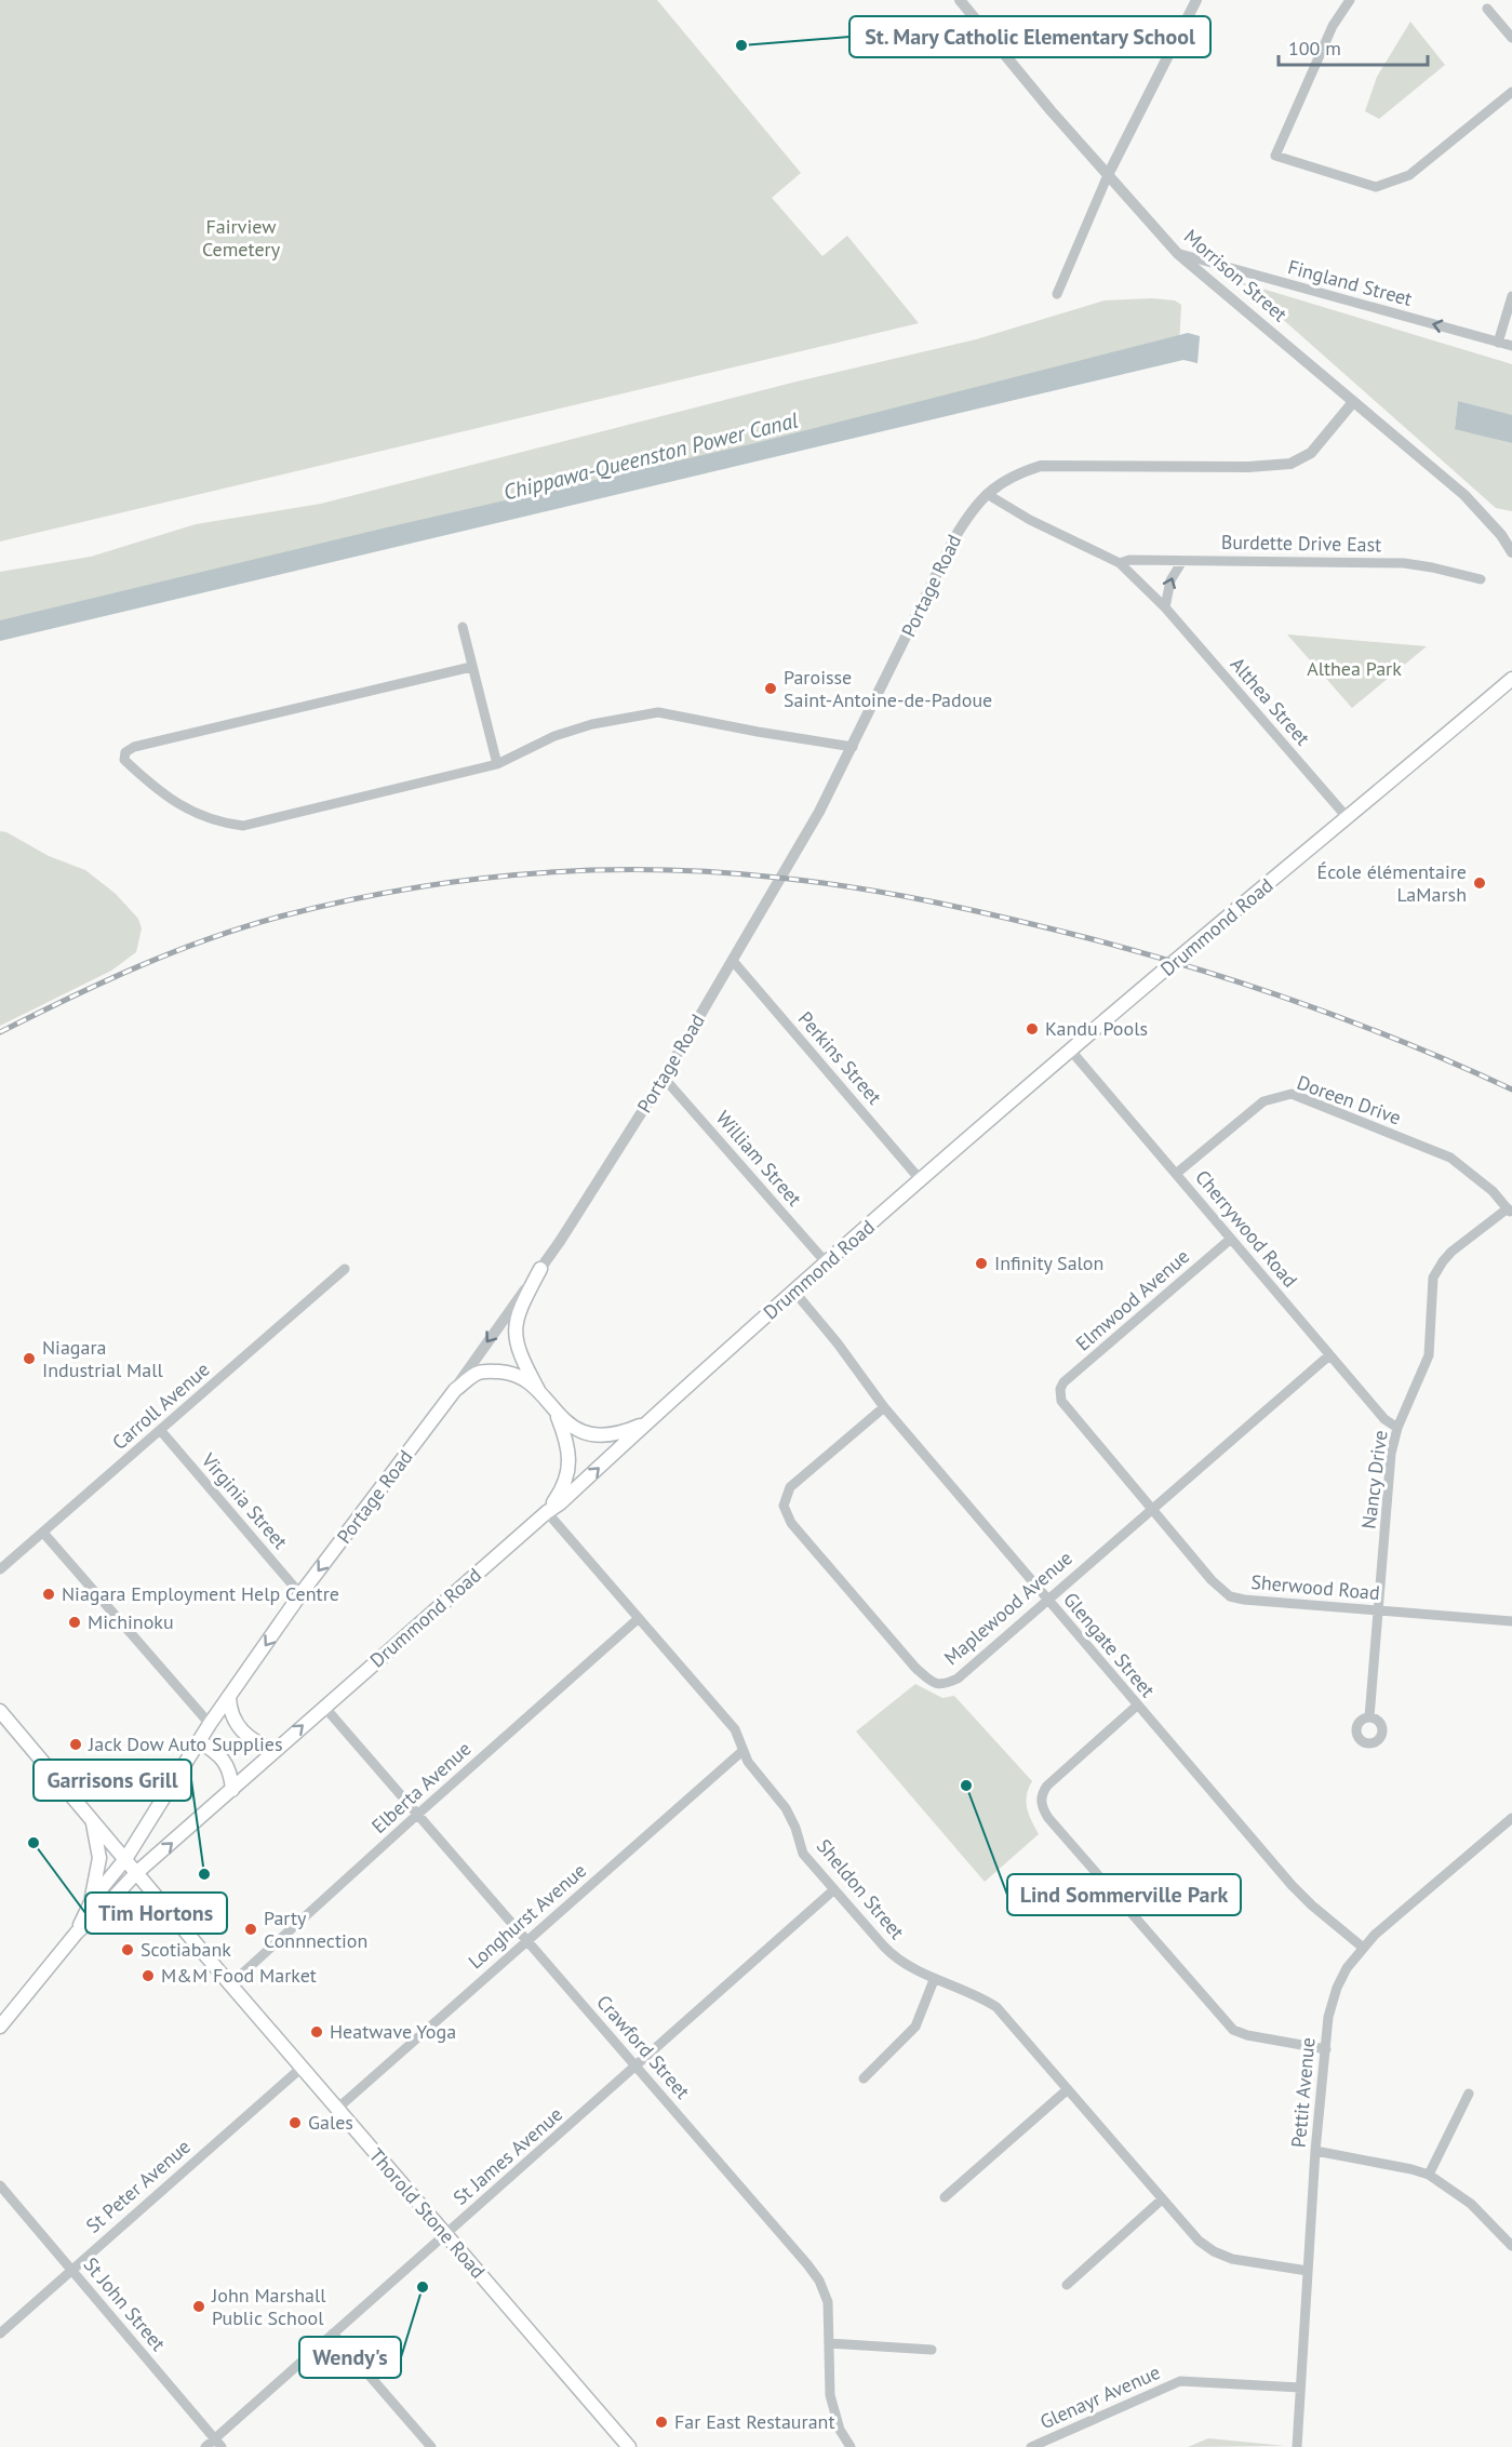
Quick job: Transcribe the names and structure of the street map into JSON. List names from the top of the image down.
{
  "streets": {
    "main road": ["Portage Road", "Drummond Road", "Thorold Stone Road"],
    "street": [
      "Morrison Street",
      "Fingland Street",
      "Burdette Drive East",
      "Althea Street",
      "Perkins Street",
      "Doreen Drive",
      "William Street",
      "Cherrywood Road",
      "Elmwood Avenue",
      "Carroll Avenue",
      "Nancy Drive",
      "Virginia Street",
      "Sherwood Road",
      "Maplewood Avenue",
      "Glengate Street",
      "Elberta Avenue",
      "Sheldon Street",
      "Longhurst Avenue",
      "Crawford Street",
      "Pettit Avenue",
      "St James Avenue",
      "St Peter Avenue",
      "St John Street",
      "Glenayr Avenue"
    ]
  },
  "crossings": [
    ["Morrison Street", "Fingland Street"],
    ["Morrison Street", "Portage Road"],
    ["Burdette Drive East", "Althea Street"],
    ["Portage Road", "Althea Street"],
    ["Portage Road", "Drummond Road"],
    ["Portage Road", "Perkins Street"],
    ["Portage Road", "William Street"],
    ["Portage Road", "Virginia Street"],
    ["Portage Road", "Thorold Stone Road"],
    ["Althea Street", "Drummond Road"],
    ["Drummond Road", "Perkins Street"],
    ["Drummond Road", "William Street"],
    ["Drummond Road", "Cherrywood Road"],
    ["Drummond Road", "Glengate Street"],
    ["Drummond Road", "Sheldon Street"],
    ["Drummond Road", "Crawford Street"],
    ["Drummond Road", "Thorold Stone Road"],
    ["Doreen Drive", "Cherrywood Road"],
    ["Doreen Drive", "Nancy Drive"],
    ["Cherrywood Road", "Elmwood Avenue"],
    ["Cherrywood Road", "Nancy Drive"],
    ["Cherrywood Road", "Maplewood Avenue"],
    ["Elmwood Avenue", "Sherwood Road"],
    ["Carroll Avenue", "Virginia Street"],
    ["Nancy Drive", "Sherwood Road"],
    ["Sherwood Road", "Maplewood Avenue"],
    ["Maplewood Avenue", "Glengate Street"],
    ["Glengate Street", "Pettit Avenue"],
    ["Elberta Avenue", "Sheldon Street"],
    ["Elberta Avenue", "Crawford Street"],
    ["Elberta Avenue", "Thorold Stone Road"],
    ["Sheldon Street", "Longhurst Avenue"],
    ["Sheldon Street", "Pettit Avenue"],
    ["Sheldon Street", "St James Avenue"],
    ["Longhurst Avenue", "Crawford Street"],
    ["Longhurst Avenue", "Thorold Stone Road"],
    ["Crawford Street", "St James Avenue"],
    ["Pettit Avenue", "Glenayr Avenue"],
    ["St James Avenue", "Thorold Stone Road"],
    ["St James Avenue", "St John Street"],
    ["St Peter Avenue", "Thorold Stone Road"],
    ["St Peter Avenue", "St John Street"]
  ],
  "one_way": ["Fingland Street"],
  "water": ["Chippawa-Queenston Power Canal"],
  "parks": ["Fairview Cemetery", "Althea Park"],
  "places": [
    "St. Mary Catholic Elementary School",
    "Paroisse Saint-Antoine-de-Padoue",
    "École élémentaire LaMarsh",
    "Kandu Pools",
    "Infinity Salon",
    "Niagara Industrial Mall",
    "Niagara Employment Help Centre",
    "Michinoku",
    "Jack Dow Auto Supplies",
    "Lind Sommerville Park",
    "Tim Hortons",
    "Garrisons Grill",
    "Party Connnection",
    "Scotiabank",
    "M&M Food Market",
    "Heatwave Yoga",
    "Gales",
    "Wendy's",
    "John Marshall Public School",
    "Far East Restaurant"
  ],
  "scale_bar": "100 m"
}
